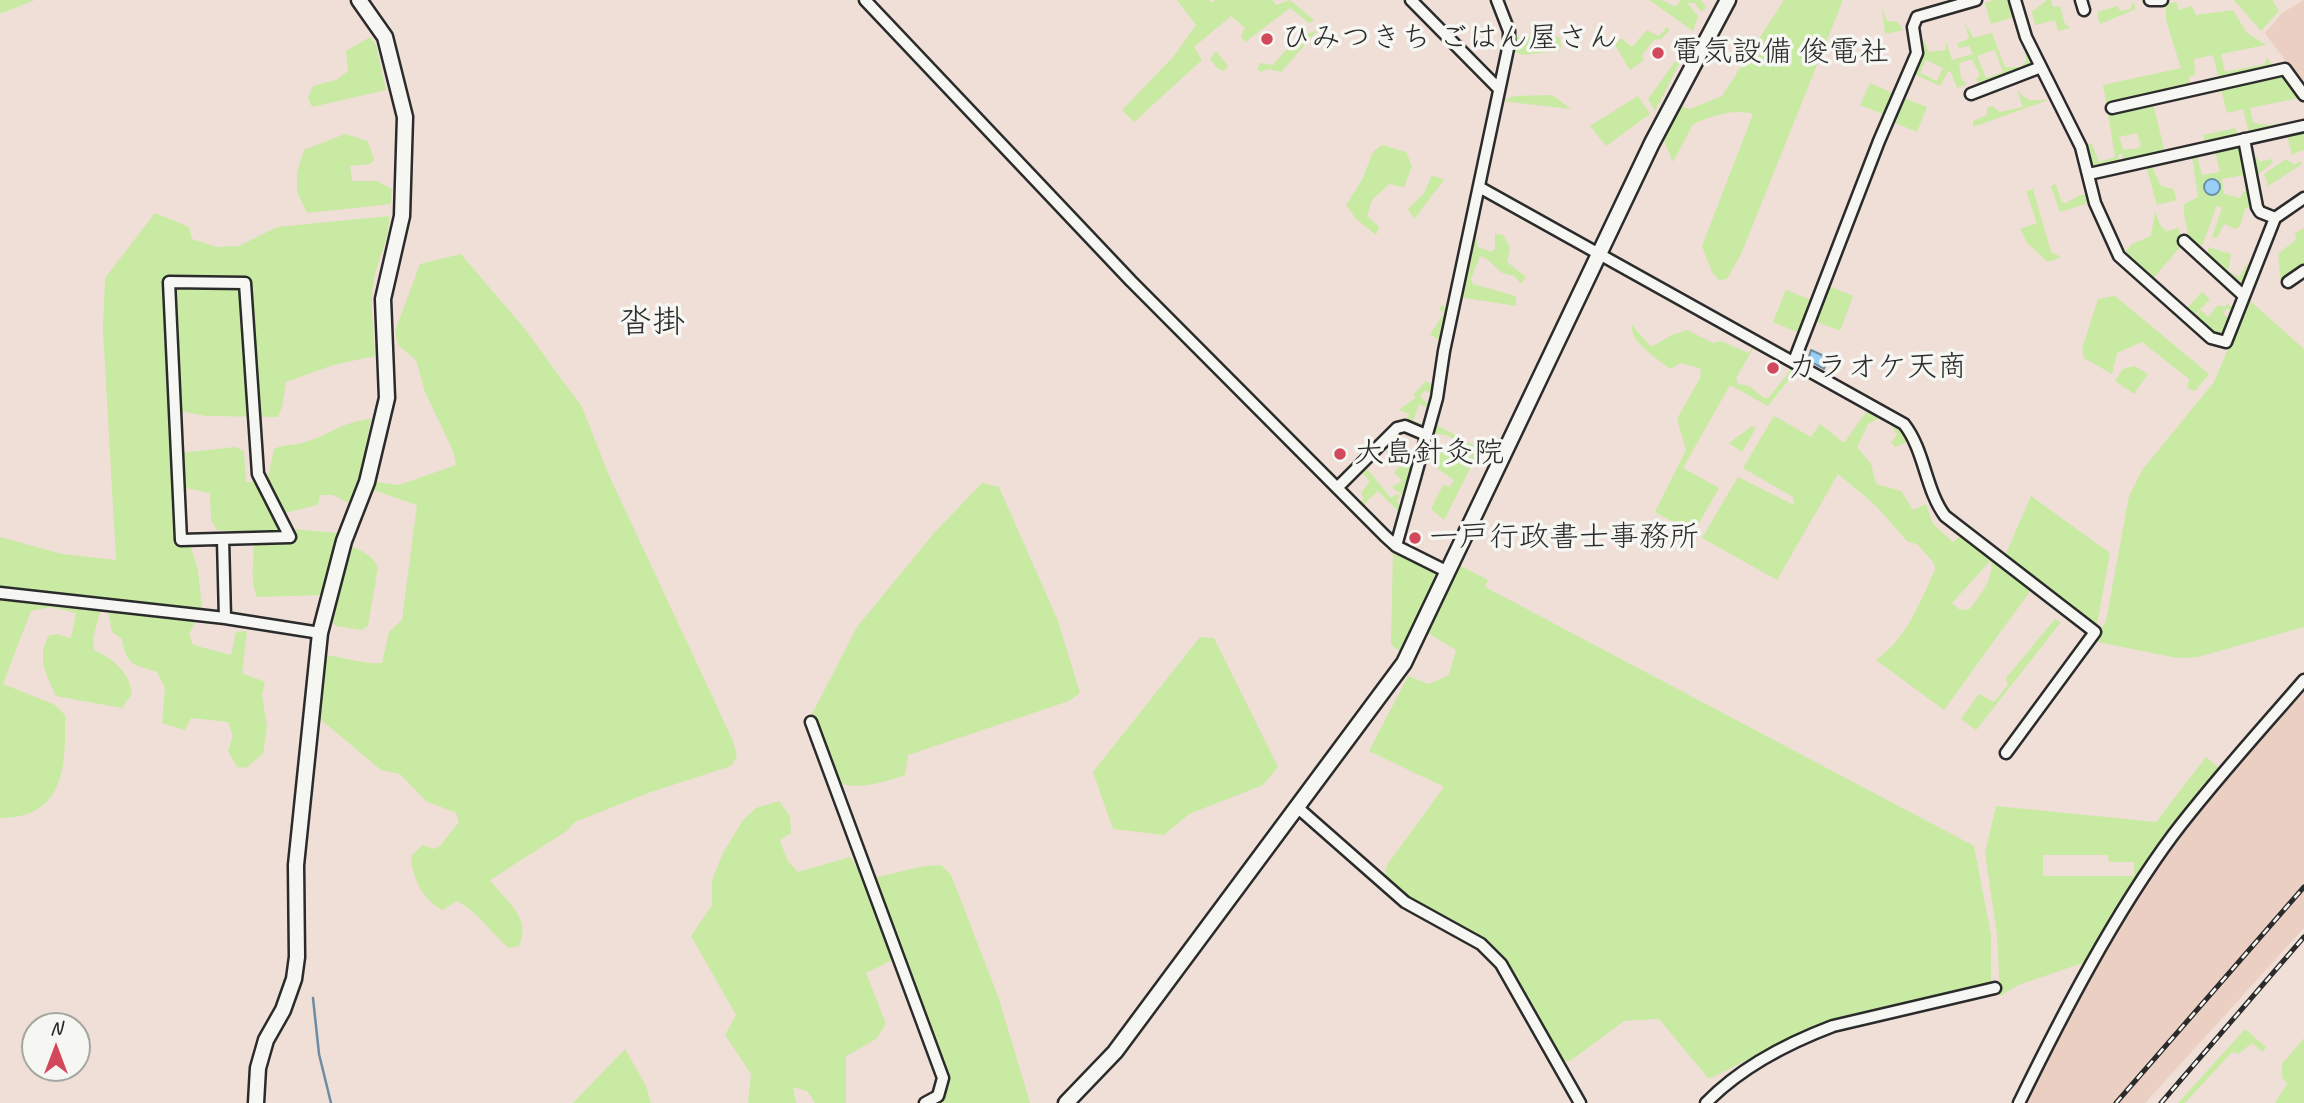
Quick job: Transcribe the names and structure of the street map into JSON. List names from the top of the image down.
{
  "districts": ["沓掛"],
  "places": [
    "ひみつきち ごはん屋さん",
    "電気設備 俊電社",
    "カラオケ天商",
    "大島針灸院",
    "一戸行政書士事務所"
  ],
  "north": "top"
}
